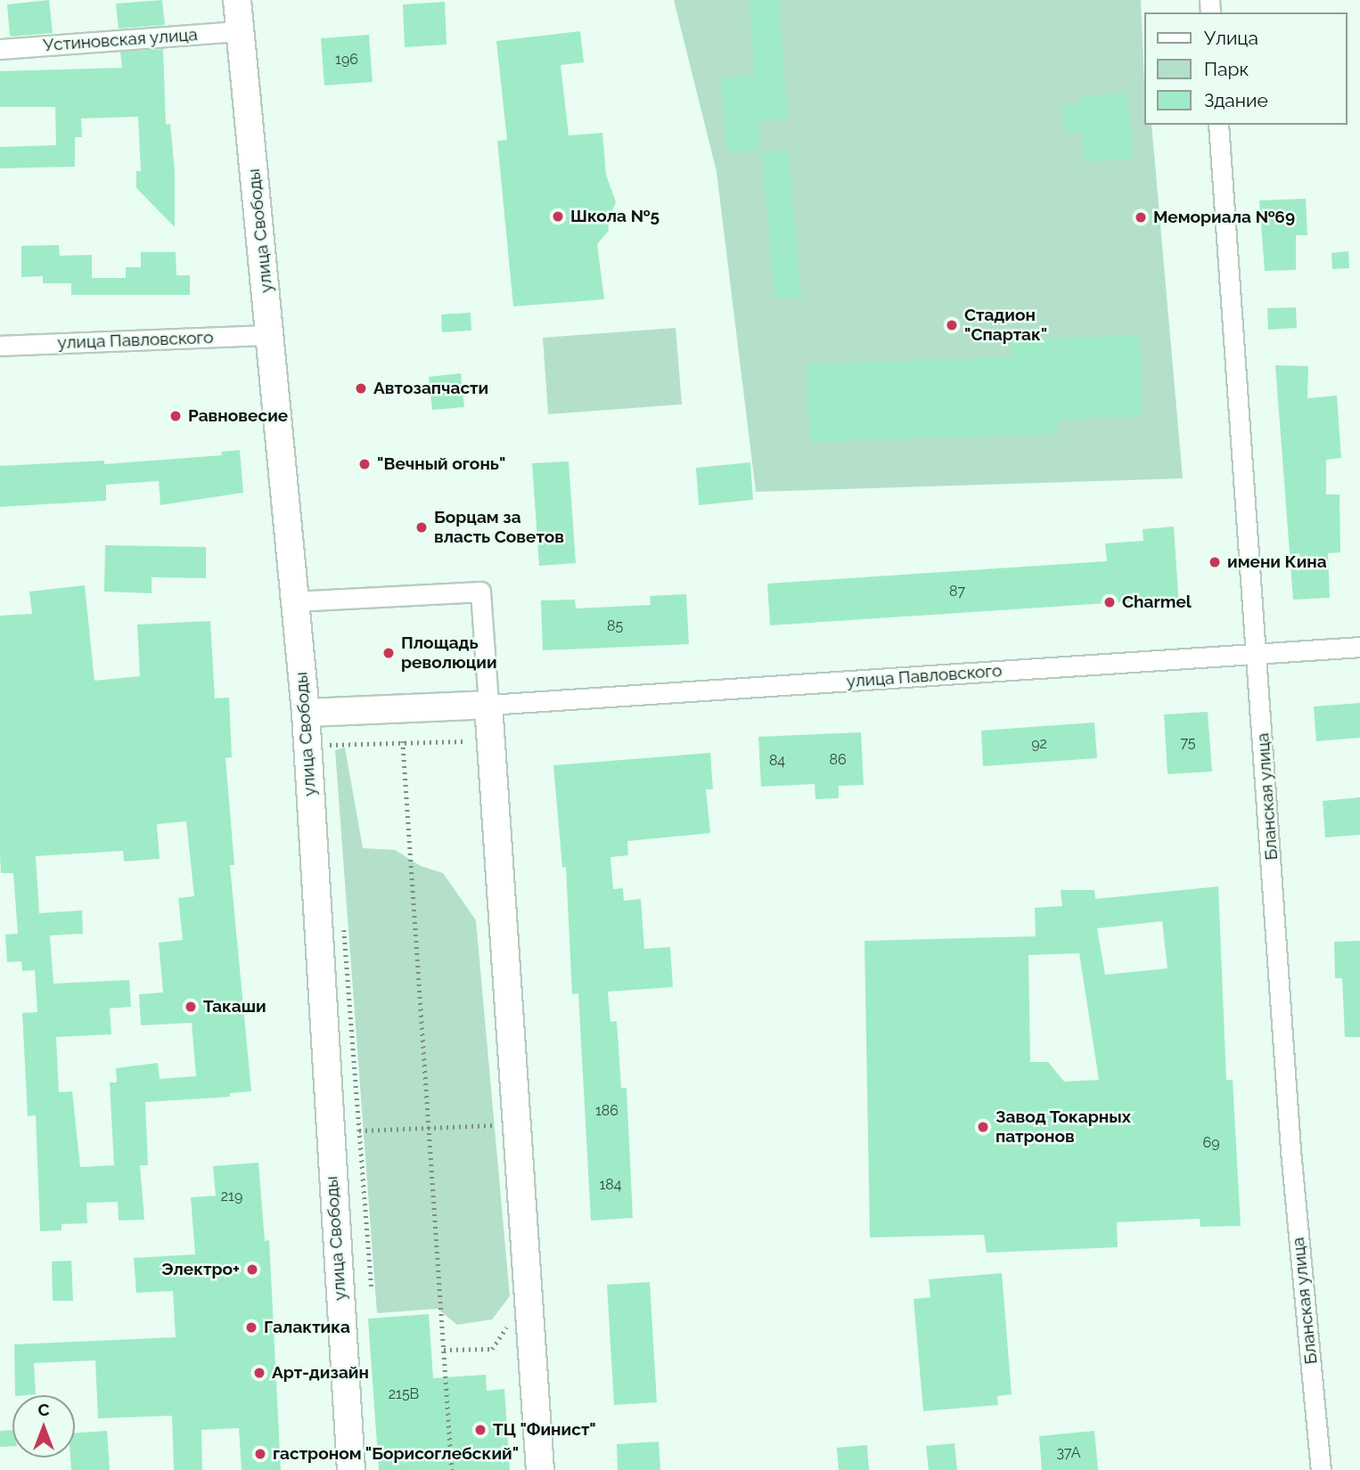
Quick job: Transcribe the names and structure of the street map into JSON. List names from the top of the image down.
{
  "streets": {
    "main road": ["улица Свободы"],
    "street": ["Устиновская улица", "улица Павловского", "Бланская улица"]
  },
  "crossings": [
    ["Устиновская улица", "улица Свободы"],
    ["улица Свободы", "улица Павловского"],
    ["улица Павловского", "Бланская улица"]
  ],
  "places": [
    "Школа №5",
    "Мемориала №69",
    "Стадион \"Спартак\"",
    "Автозапчасти",
    "Равновесие",
    "\"Вечный огонь\"",
    "Борцам за власть Советов",
    "имени Кина",
    "Charmel",
    "Площадь революции",
    "Такаши",
    "Завод Токарных патронов",
    "Электро+",
    "Галактика",
    "Арт-дизайн",
    "ТЦ \"Финист\"",
    "гастроном \"Борисоглебский\""
  ],
  "house_numbers": [
    "196",
    "87",
    "85",
    "75",
    "92",
    "86",
    "84",
    "186",
    "69",
    "184",
    "219",
    "215В",
    "37А"
  ],
  "legend": ["Улица", "Парк", "Здание"],
  "north": "top"
}
